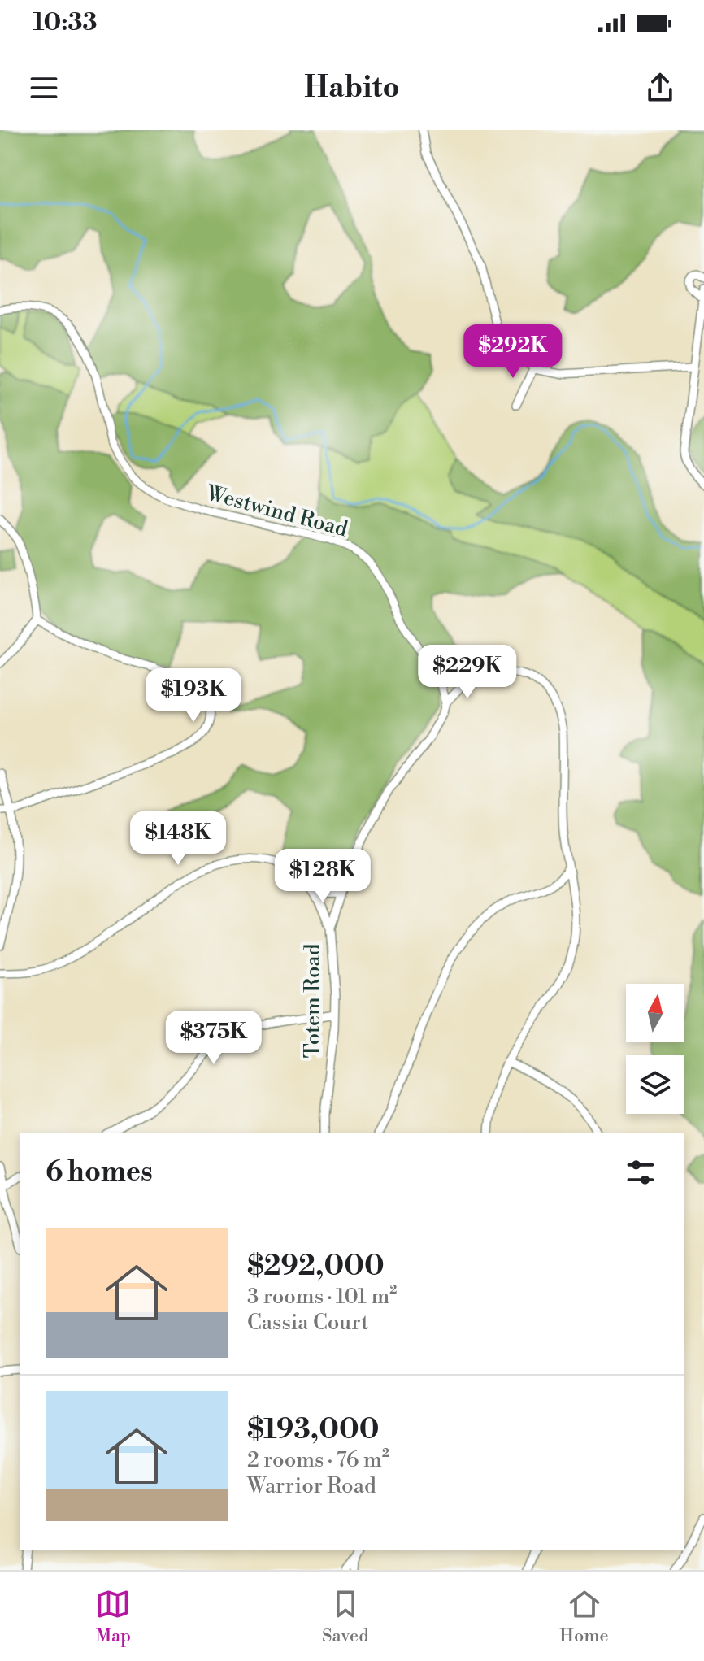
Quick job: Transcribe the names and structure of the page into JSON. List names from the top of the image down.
{
  "streets": {
    "street": ["Westwind Road", "Totem Road"]
  },
  "north": "top",
  "page": {
    "status": "10:33",
    "header": "Habito",
    "price": [
      "$292K",
      "$229K",
      "$193K",
      "$148K",
      "$128K",
      "$375K"
    ],
    "heading": "6 homes",
    "list": [
      {
        "name": "$292,000",
        "note": "3 rooms · 101 m² · Cassia Court"
      },
      {
        "name": "$193,000",
        "note": "2 rooms · 76 m² · Warrior Road"
      }
    ],
    "tabs": ["Map", "Saved", "Home"]
  }
}
